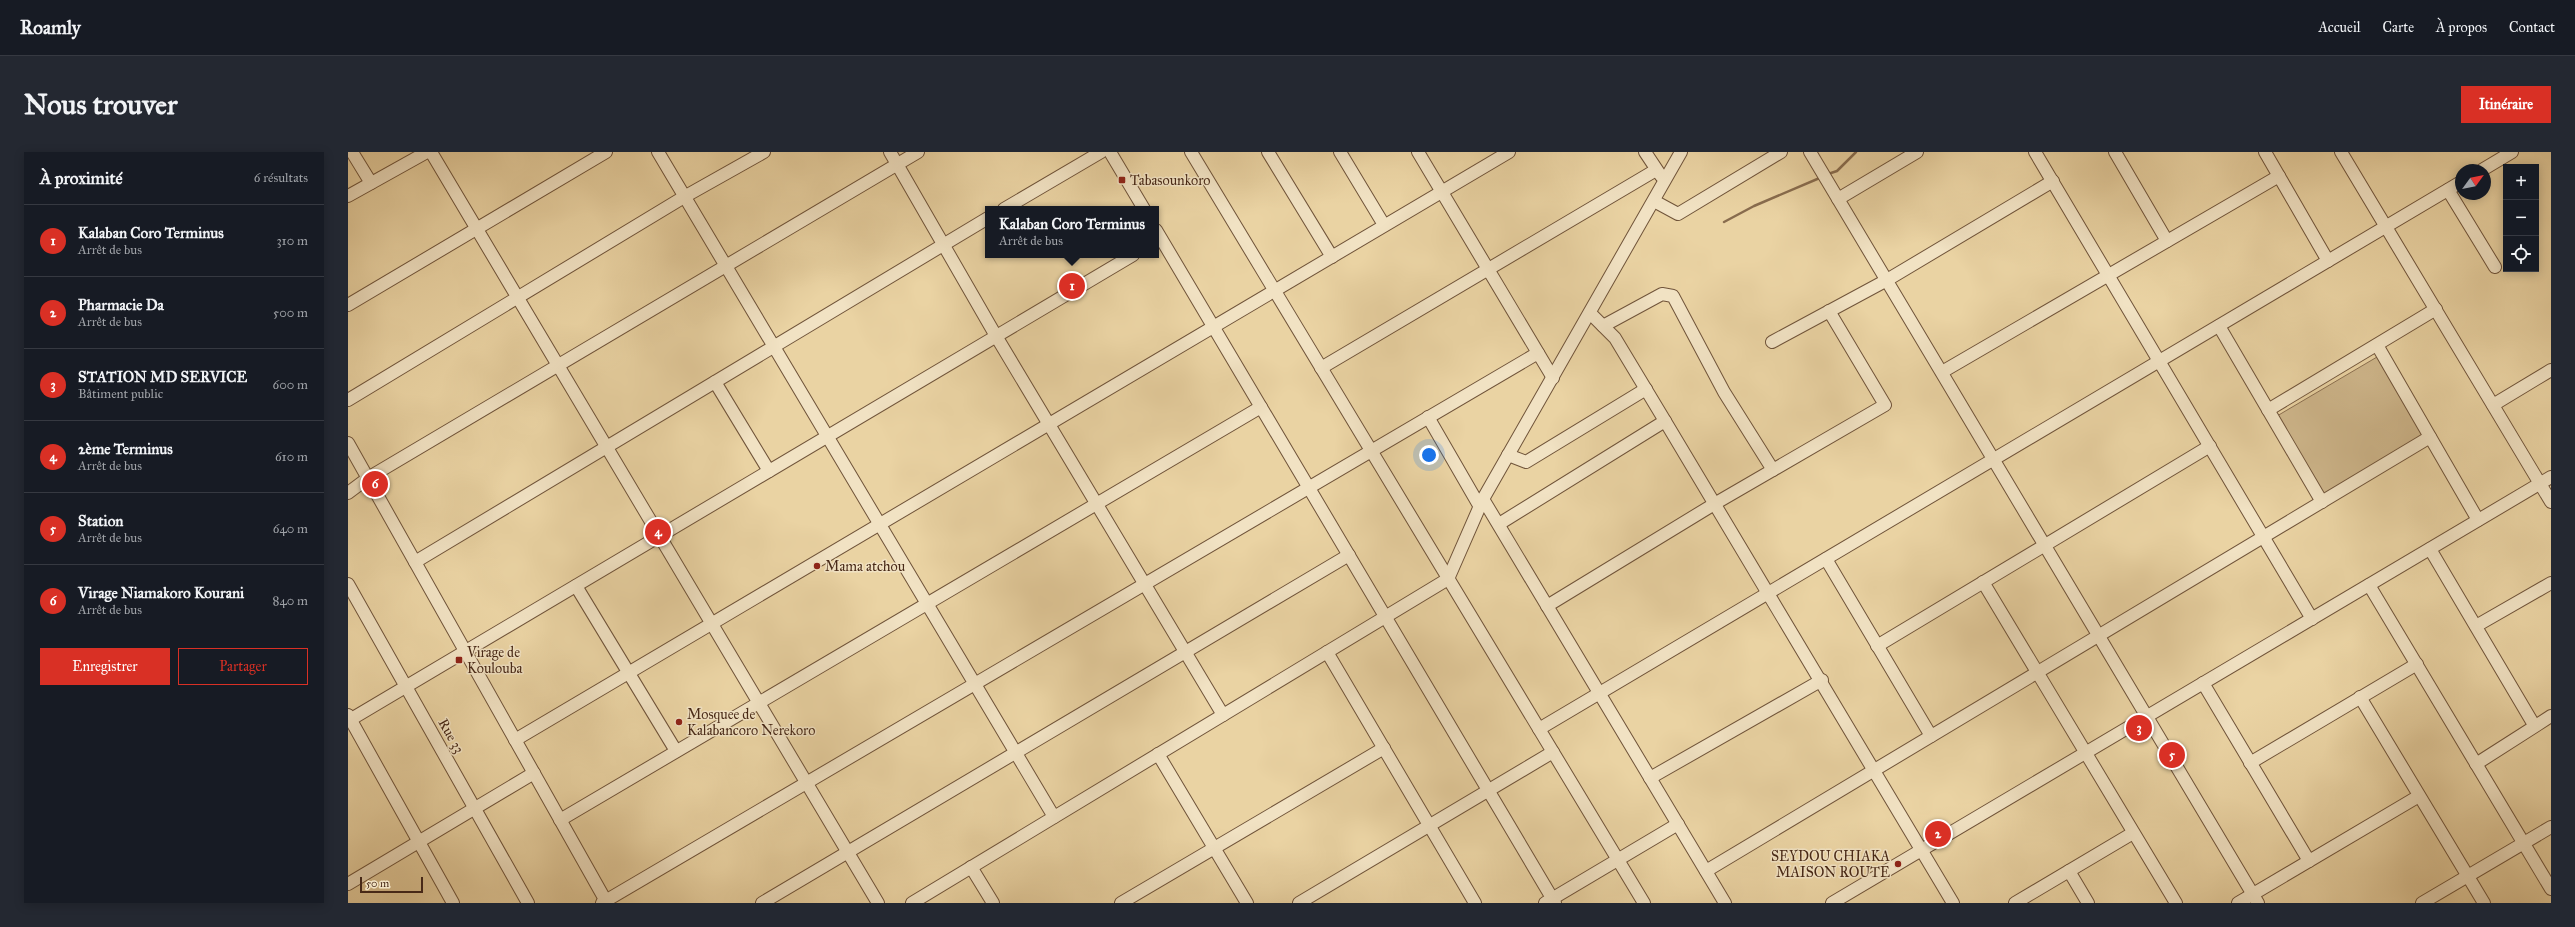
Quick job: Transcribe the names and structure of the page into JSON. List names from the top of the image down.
{
  "streets": {
    "street": ["Rue 33"]
  },
  "places": {
    "transit": ["Tabasounkoro", "Virage de Koulouba"],
    "other": ["Mama atchou", "Mosquee de Kalabancoro Nerekoro", "SEYDOU CHIAKA MAISON ROUTE"]
  },
  "scale_bar": "50 m",
  "north": "top right",
  "page": {
    "header": "Roamly",
    "nav": [
      "Accueil",
      "Carte",
      "À propos",
      "Contact"
    ],
    "buttons": [
      "Itinéraire",
      ["Enregistrer", "Partager"]
    ],
    "title": "Nous trouver",
    "heading": ["À proximité", "6 résultats"],
    "map_buttons": ["+", "−"],
    "list": [
      {
        "mark": "1",
        "name": "Kalaban Coro Terminus",
        "note": "Arrêt de bus",
        "value": "310 m"
      },
      {
        "mark": "2",
        "name": "Pharmacie Da",
        "note": "Arrêt de bus",
        "value": "500 m"
      },
      {
        "mark": "3",
        "name": "STATION MD SERVICE",
        "note": "Bâtiment public",
        "value": "600 m"
      },
      {
        "mark": "4",
        "name": "2ème Terminus",
        "note": "Arrêt de bus",
        "value": "610 m"
      },
      {
        "mark": "5",
        "name": "Station",
        "note": "Arrêt de bus",
        "value": "640 m"
      },
      {
        "mark": "6",
        "name": "Virage Niamakoro Kourani",
        "note": "Arrêt de bus",
        "value": "840 m"
      }
    ],
    "popup": ["Kalaban Coro Terminus", "Arrêt de bus"],
    "pins": [
      "1",
      "6",
      "4",
      "3",
      "5",
      "2"
    ],
    "scale": "50 m"
  }
}
